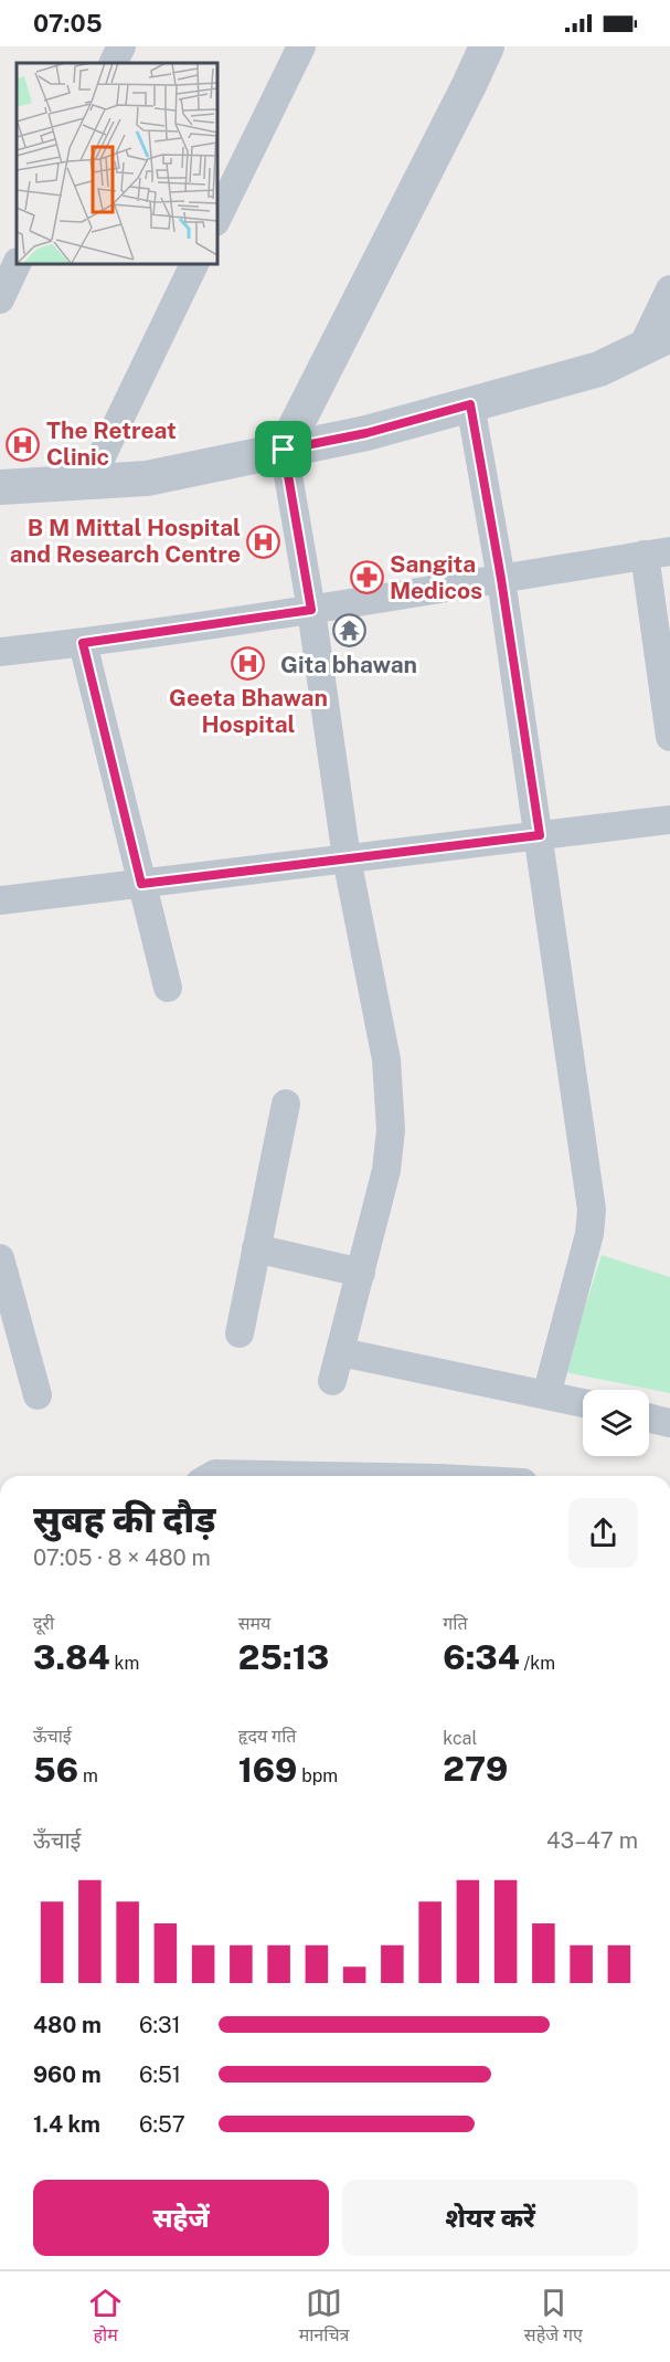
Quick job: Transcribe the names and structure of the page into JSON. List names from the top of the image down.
{
  "places": {
    "hospital": ["The Retreat Clinic", "B M Mittal Hospital and Research Centre", "Geeta Bhawan Hospital"],
    "pharmacy": ["Sangita Medicos"],
    "temple": ["Gita bhawan"]
  },
  "page": {
    "status": "07:05",
    "heading": ["सुबह की दौड़", "07:05 · 8 × 480 m"],
    "stats": [
      ["दूरी", "3.84 km"],
      ["समय", "25:13"],
      ["गति", "6:34 /km"],
      ["ऊँचाई", "56 m"],
      ["हृदय गति", "169 bpm"],
      ["kcal", "279"]
    ],
    "chart": ["ऊँचाई", "43–47 m"],
    "list": [
      {
        "name": "480 m",
        "note": "6:31"
      },
      {
        "name": "960 m",
        "note": "6:51"
      },
      {
        "name": "1.4 km",
        "note": "6:57"
      }
    ],
    "buttons": ["सहेजें", "शेयर करें"],
    "tabs": ["होम", "मानचित्र", "सहेजे गए"]
  }
}
